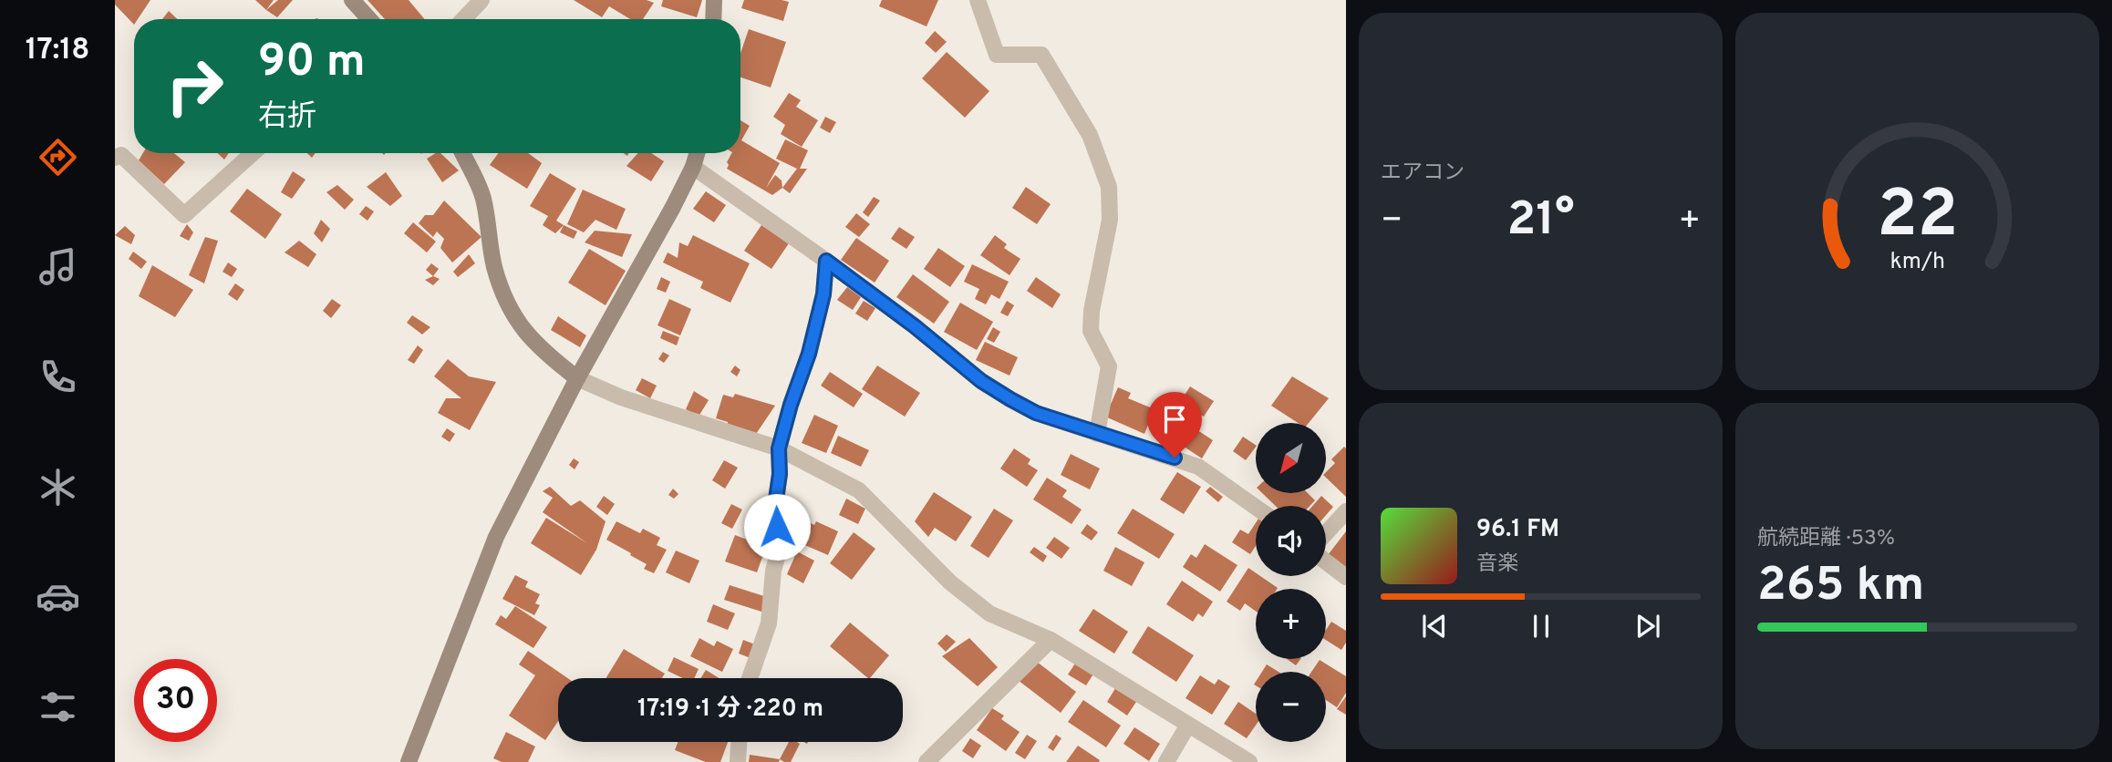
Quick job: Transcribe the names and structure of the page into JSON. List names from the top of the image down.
{
  "north": "bottom left",
  "page": {
    "tabs": "17:18",
    "tile": [
      "エアコン",
      ["航続距離 · 53%", "265 km"]
    ],
    "turn": ["90 m", "右折"],
    "heat": ["−", "21°", "+"],
    "map_buttons": ["+", "−"],
    "song": ["96.1 FM", "音楽"],
    "limit": "30",
    "trip": "17:19 · 1 分 · 220 m",
    "gauge": ["22", "km/h"]
  }
}
